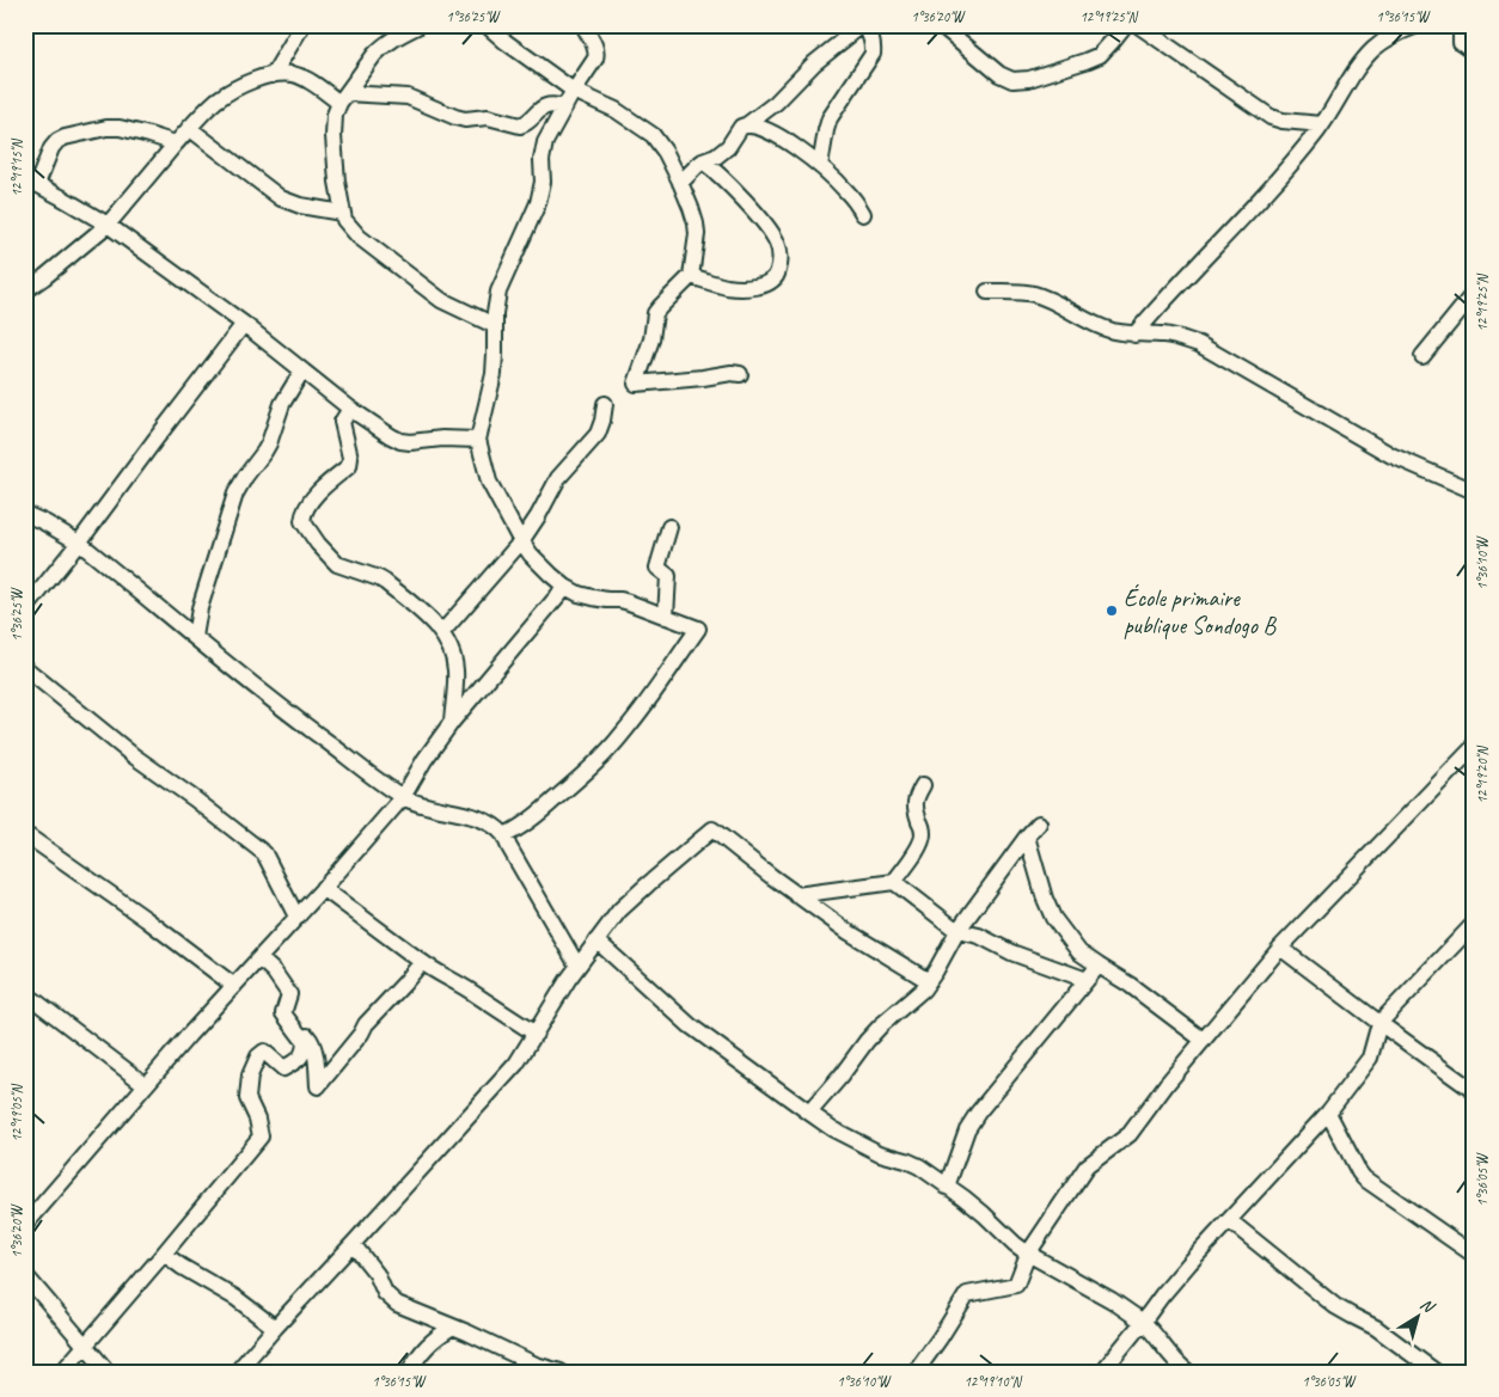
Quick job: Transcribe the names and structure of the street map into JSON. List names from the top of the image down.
{
  "places": ["École primaire publique Sondogo B"],
  "north": "top right",
  "coordinates": [
    "1°36'25\"W",
    "1°36'20\"W",
    "12°19'25\"N",
    "1°36'15\"W",
    "12°19'15\"N",
    "1°36'10\"W",
    "12°19'20\"N",
    "12°19'05\"N",
    "1°36'05\"W",
    "12°19'10\"N"
  ]
}
